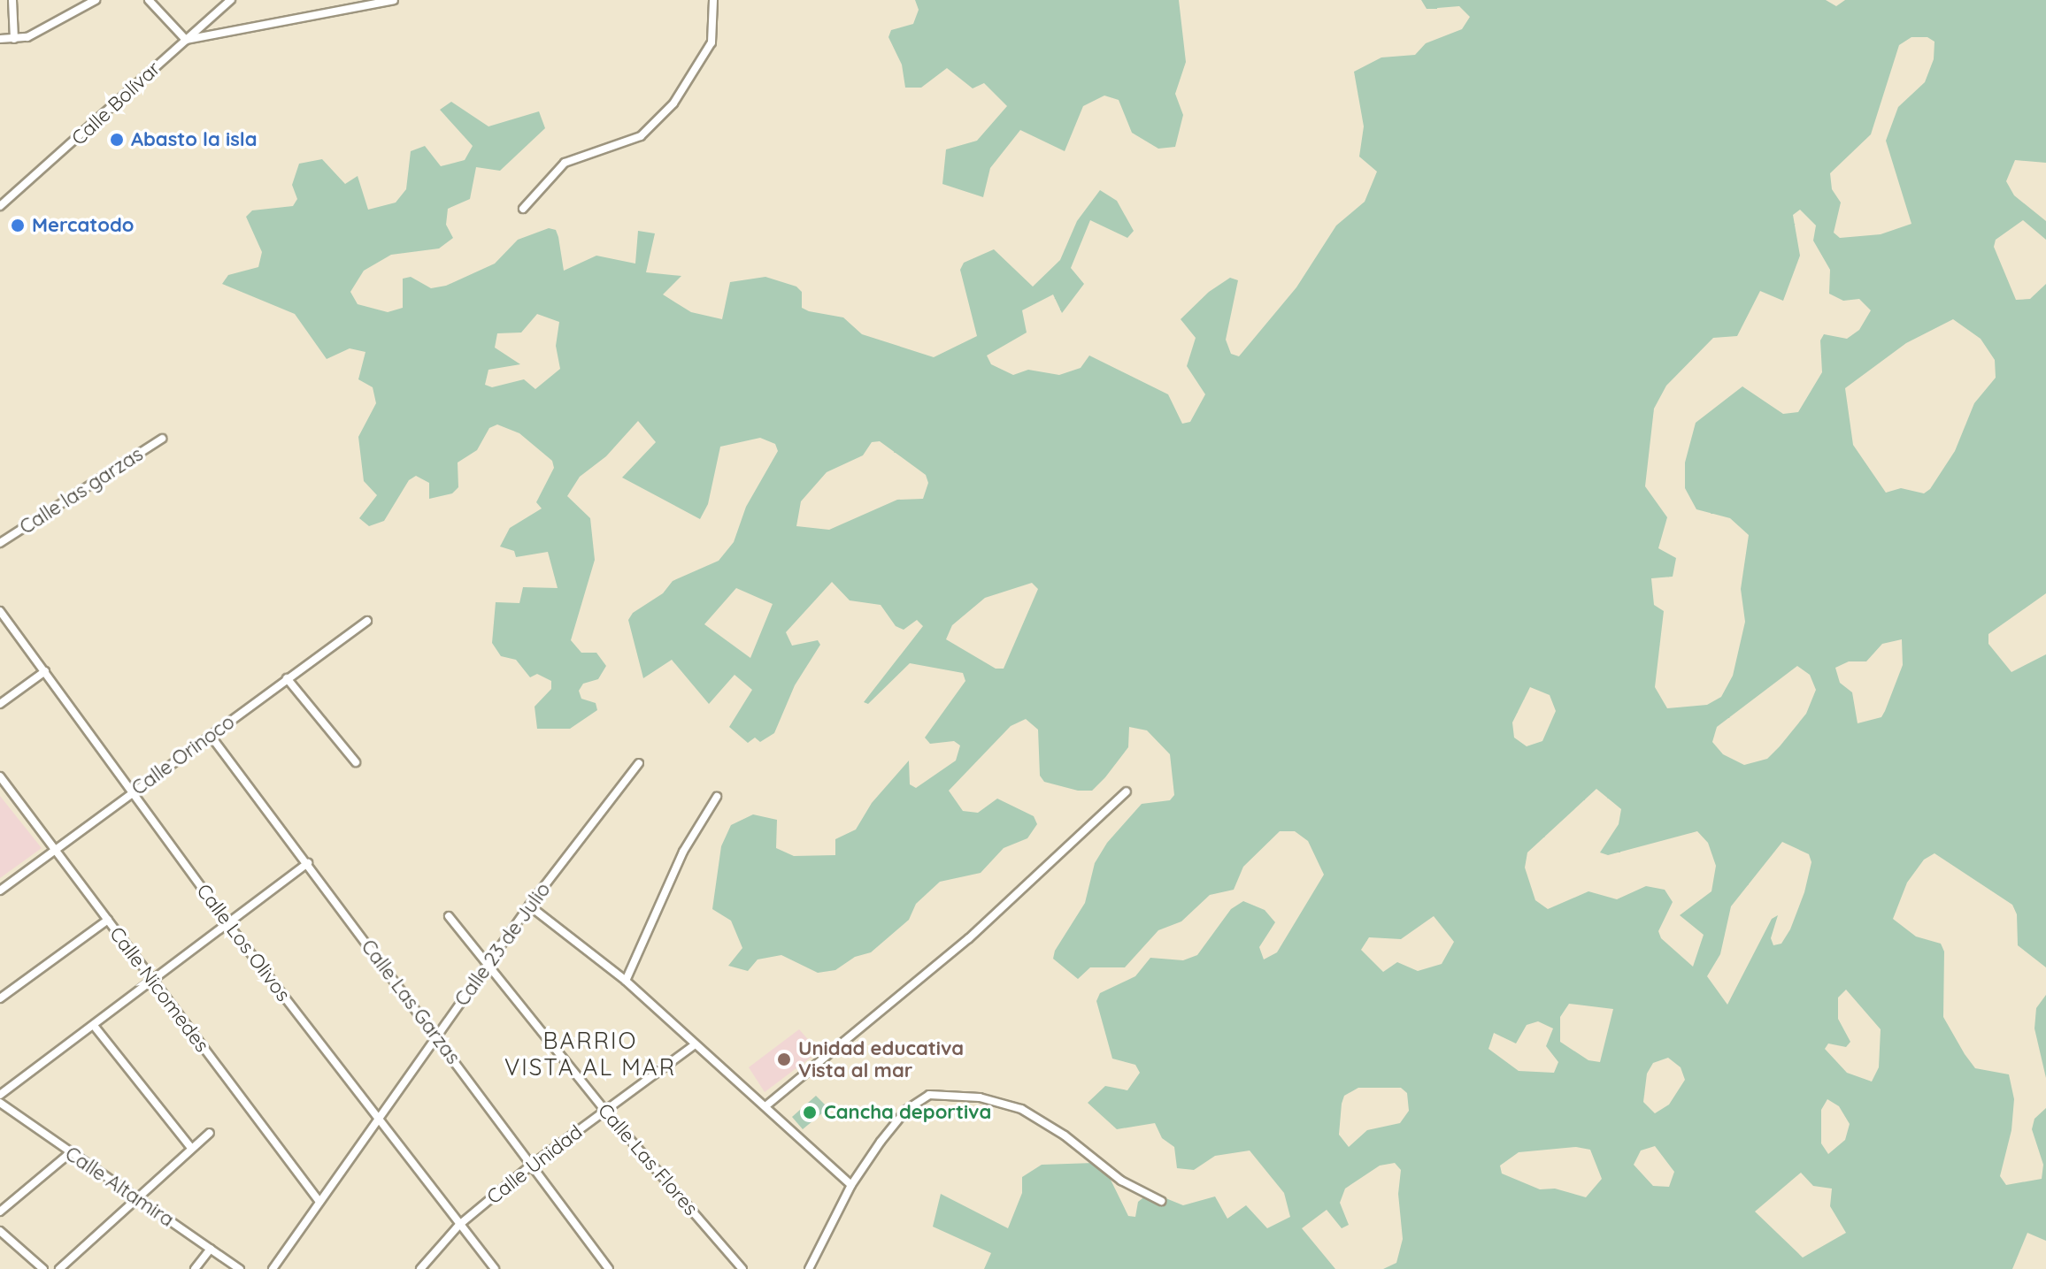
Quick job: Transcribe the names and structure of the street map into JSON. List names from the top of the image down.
{
  "streets": {
    "street": [
      "Calle Bolívar",
      "Calle las garzas",
      "Calle Orinoco",
      "Calle Los Olivos",
      "Calle 23 de Julio",
      "Calle Nicomedes",
      "Calle Las Garzas",
      "Calle Las Flores",
      "Calle Unidad",
      "Calle Altamira"
    ]
  },
  "crossings": [
    ["Calle Orinoco", "Calle Los Olivos"],
    ["Calle Orinoco", "Calle Nicomedes"],
    ["Calle Orinoco", "Calle Las Garzas"],
    ["Calle Los Olivos", "Calle 23 de Julio"],
    ["Calle Los Olivos", "Calle Unidad"],
    ["Calle 23 de Julio", "Calle Nicomedes"],
    ["Calle 23 de Julio", "Calle Las Garzas"],
    ["Calle 23 de Julio", "Calle Las Flores"],
    ["Calle Las Garzas", "Calle Unidad"],
    ["Calle Las Flores", "Calle Unidad"]
  ],
  "districts": ["BARRIO VISTA AL MAR"],
  "places": [
    "Abasto la isla",
    "Mercatodo",
    "Unidad educativa Vista al mar",
    "Cancha deportiva"
  ]
}
